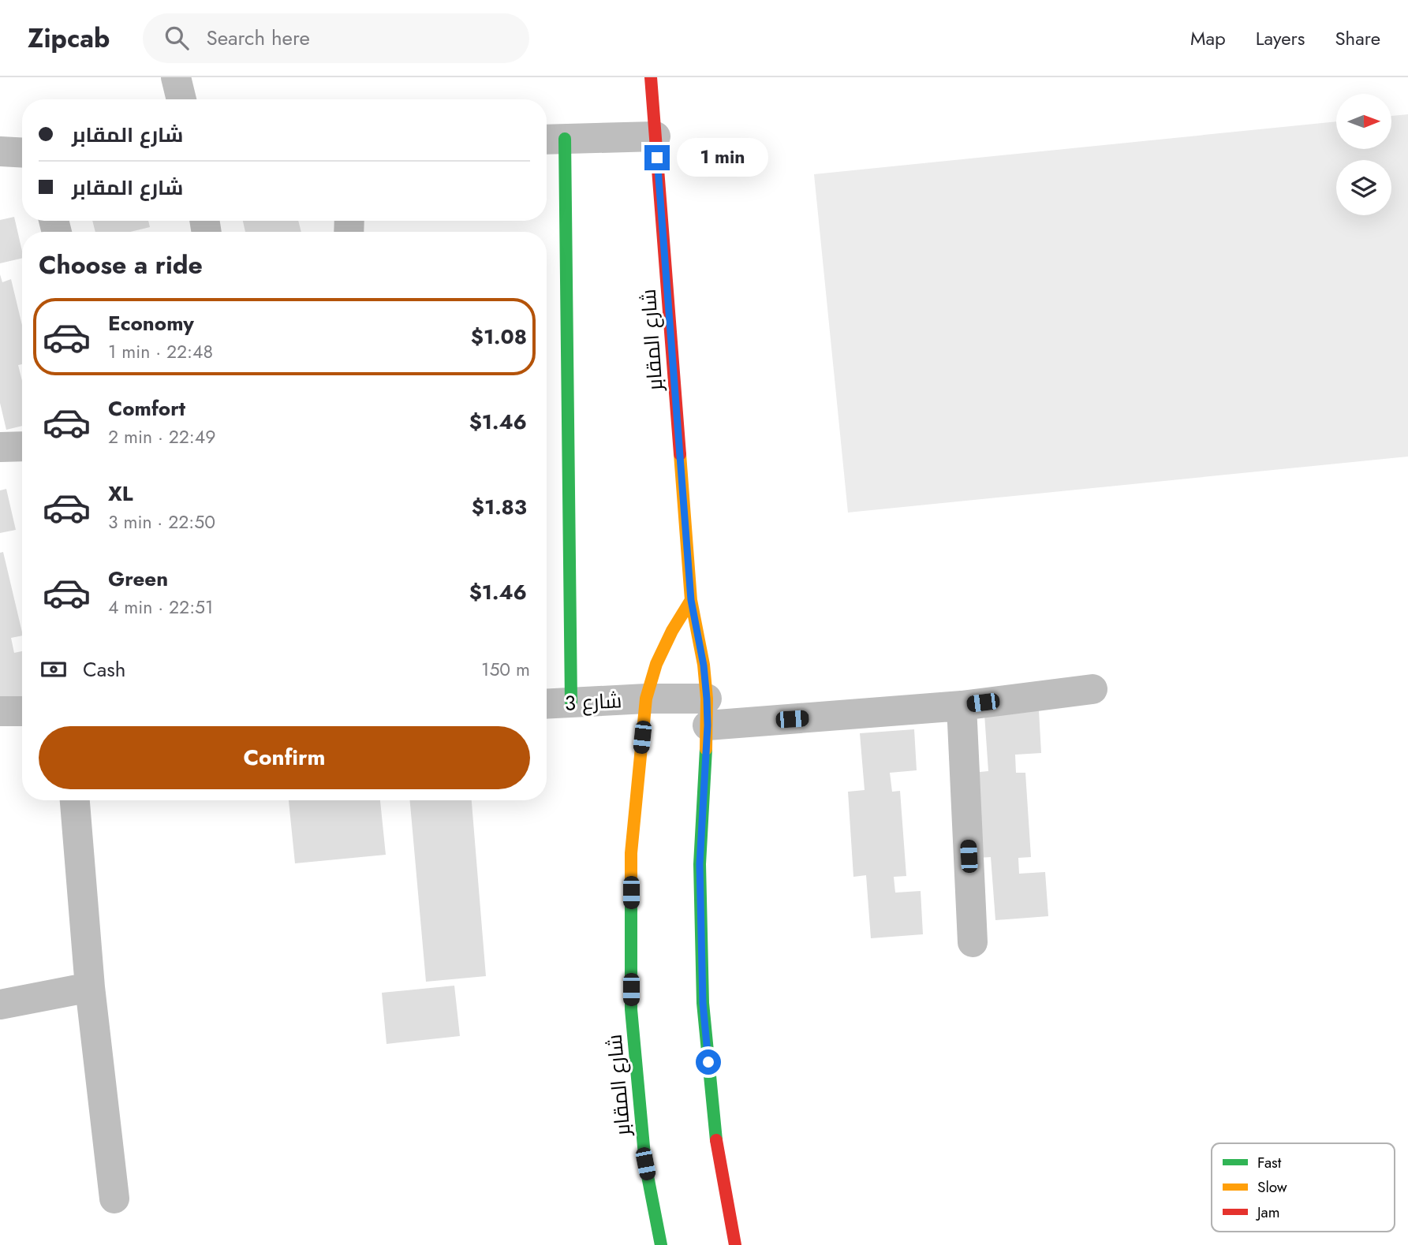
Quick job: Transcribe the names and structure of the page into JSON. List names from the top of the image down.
{
  "streets": {
    "street": ["شارع المقابر", "شارع 3"]
  },
  "crossings": [
    ["شارع المقابر", "شارع 3"]
  ],
  "legend": ["Fast", "Slow", "Jam"],
  "north": "right",
  "page": {
    "header": "Zipcab",
    "search": "Search here",
    "nav": ["Map", "Layers", "Share"],
    "banner": ["شارع المقابر", "شارع المقابر"],
    "bubble": "1 min",
    "heading": "Choose a ride",
    "list": [
      {
        "name": "Economy",
        "note": "1 min · 22:48",
        "value": "$1.08"
      },
      {
        "name": "Comfort",
        "note": "2 min · 22:49",
        "value": "$1.46"
      },
      {
        "name": "XL",
        "note": "3 min · 22:50",
        "value": "$1.83"
      },
      {
        "name": "Green",
        "note": "4 min · 22:51",
        "value": "$1.46"
      }
    ],
    "pay": ["Cash", "150 m"],
    "buttons": "Confirm"
  }
}
